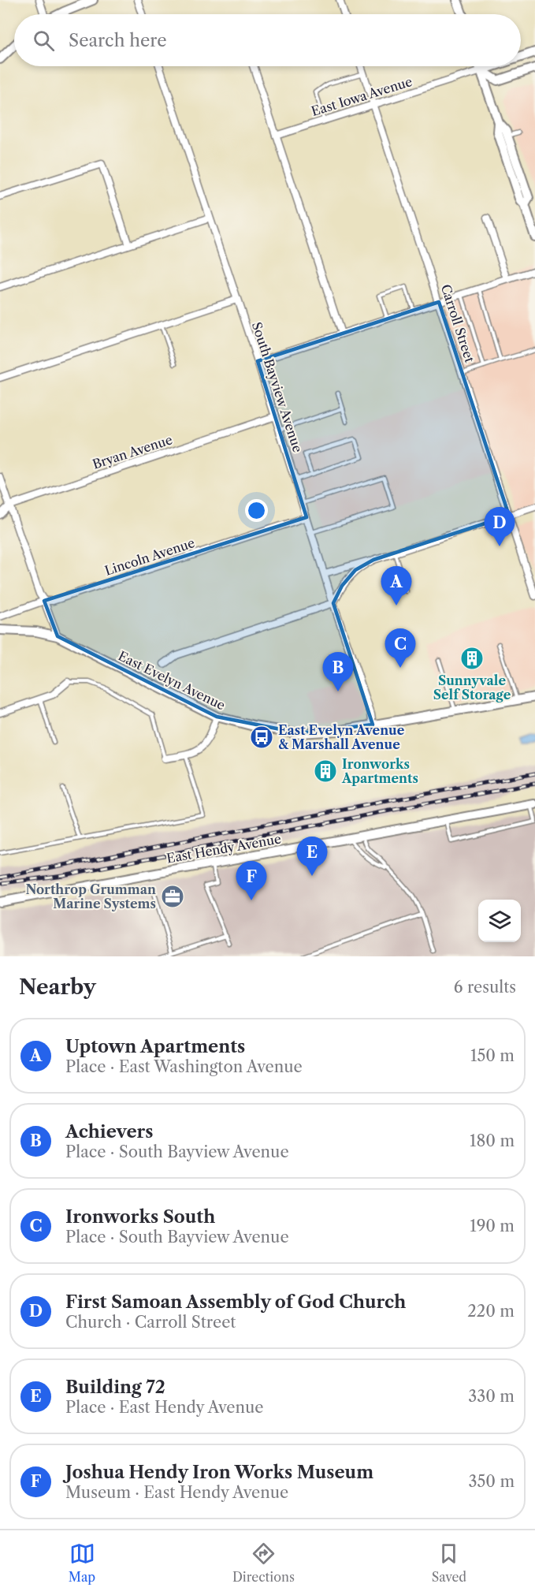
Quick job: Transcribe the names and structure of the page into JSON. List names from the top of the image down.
{
  "streets": {
    "main road": ["East Iowa Avenue", "East Evelyn Avenue", "East Hendy Avenue"],
    "street": [
      "Carroll Street",
      "South Bayview Avenue",
      "Bryan Avenue",
      "Lincoln Avenue"
    ]
  },
  "crossings": [
    ["East Iowa Avenue", "Carroll Street"],
    ["South Bayview Avenue", "Bryan Avenue"],
    ["South Bayview Avenue", "Lincoln Avenue"],
    ["South Bayview Avenue", "East Evelyn Avenue"]
  ],
  "places": {
    "building": ["Sunnyvale Self Storage", "Ironworks Apartments"],
    "bus stop": ["East Evelyn Avenue & Marshall Avenue"],
    "office": ["Northrop Grumman Marine Systems"]
  },
  "page": {
    "search": "Search here",
    "pins": [
      "D",
      "A",
      "C",
      "B",
      "E",
      "F"
    ],
    "heading": ["Nearby", "6 results"],
    "list": [
      {
        "mark": "A",
        "name": "Uptown Apartments",
        "note": "Place · East Washington Avenue",
        "value": "150 m"
      },
      {
        "mark": "B",
        "name": "Achievers",
        "note": "Place · South Bayview Avenue",
        "value": "180 m"
      },
      {
        "mark": "C",
        "name": "Ironworks South",
        "note": "Place · South Bayview Avenue",
        "value": "190 m"
      },
      {
        "mark": "D",
        "name": "First Samoan Assembly of God Church",
        "note": "Church · Carroll Street",
        "value": "220 m"
      },
      {
        "mark": "E",
        "name": "Building 72",
        "note": "Place · East Hendy Avenue",
        "value": "330 m"
      },
      {
        "mark": "F",
        "name": "Joshua Hendy Iron Works Museum",
        "note": "Museum · East Hendy Avenue",
        "value": "350 m"
      }
    ],
    "nav": ["Map", "Directions", "Saved"]
  }
}
